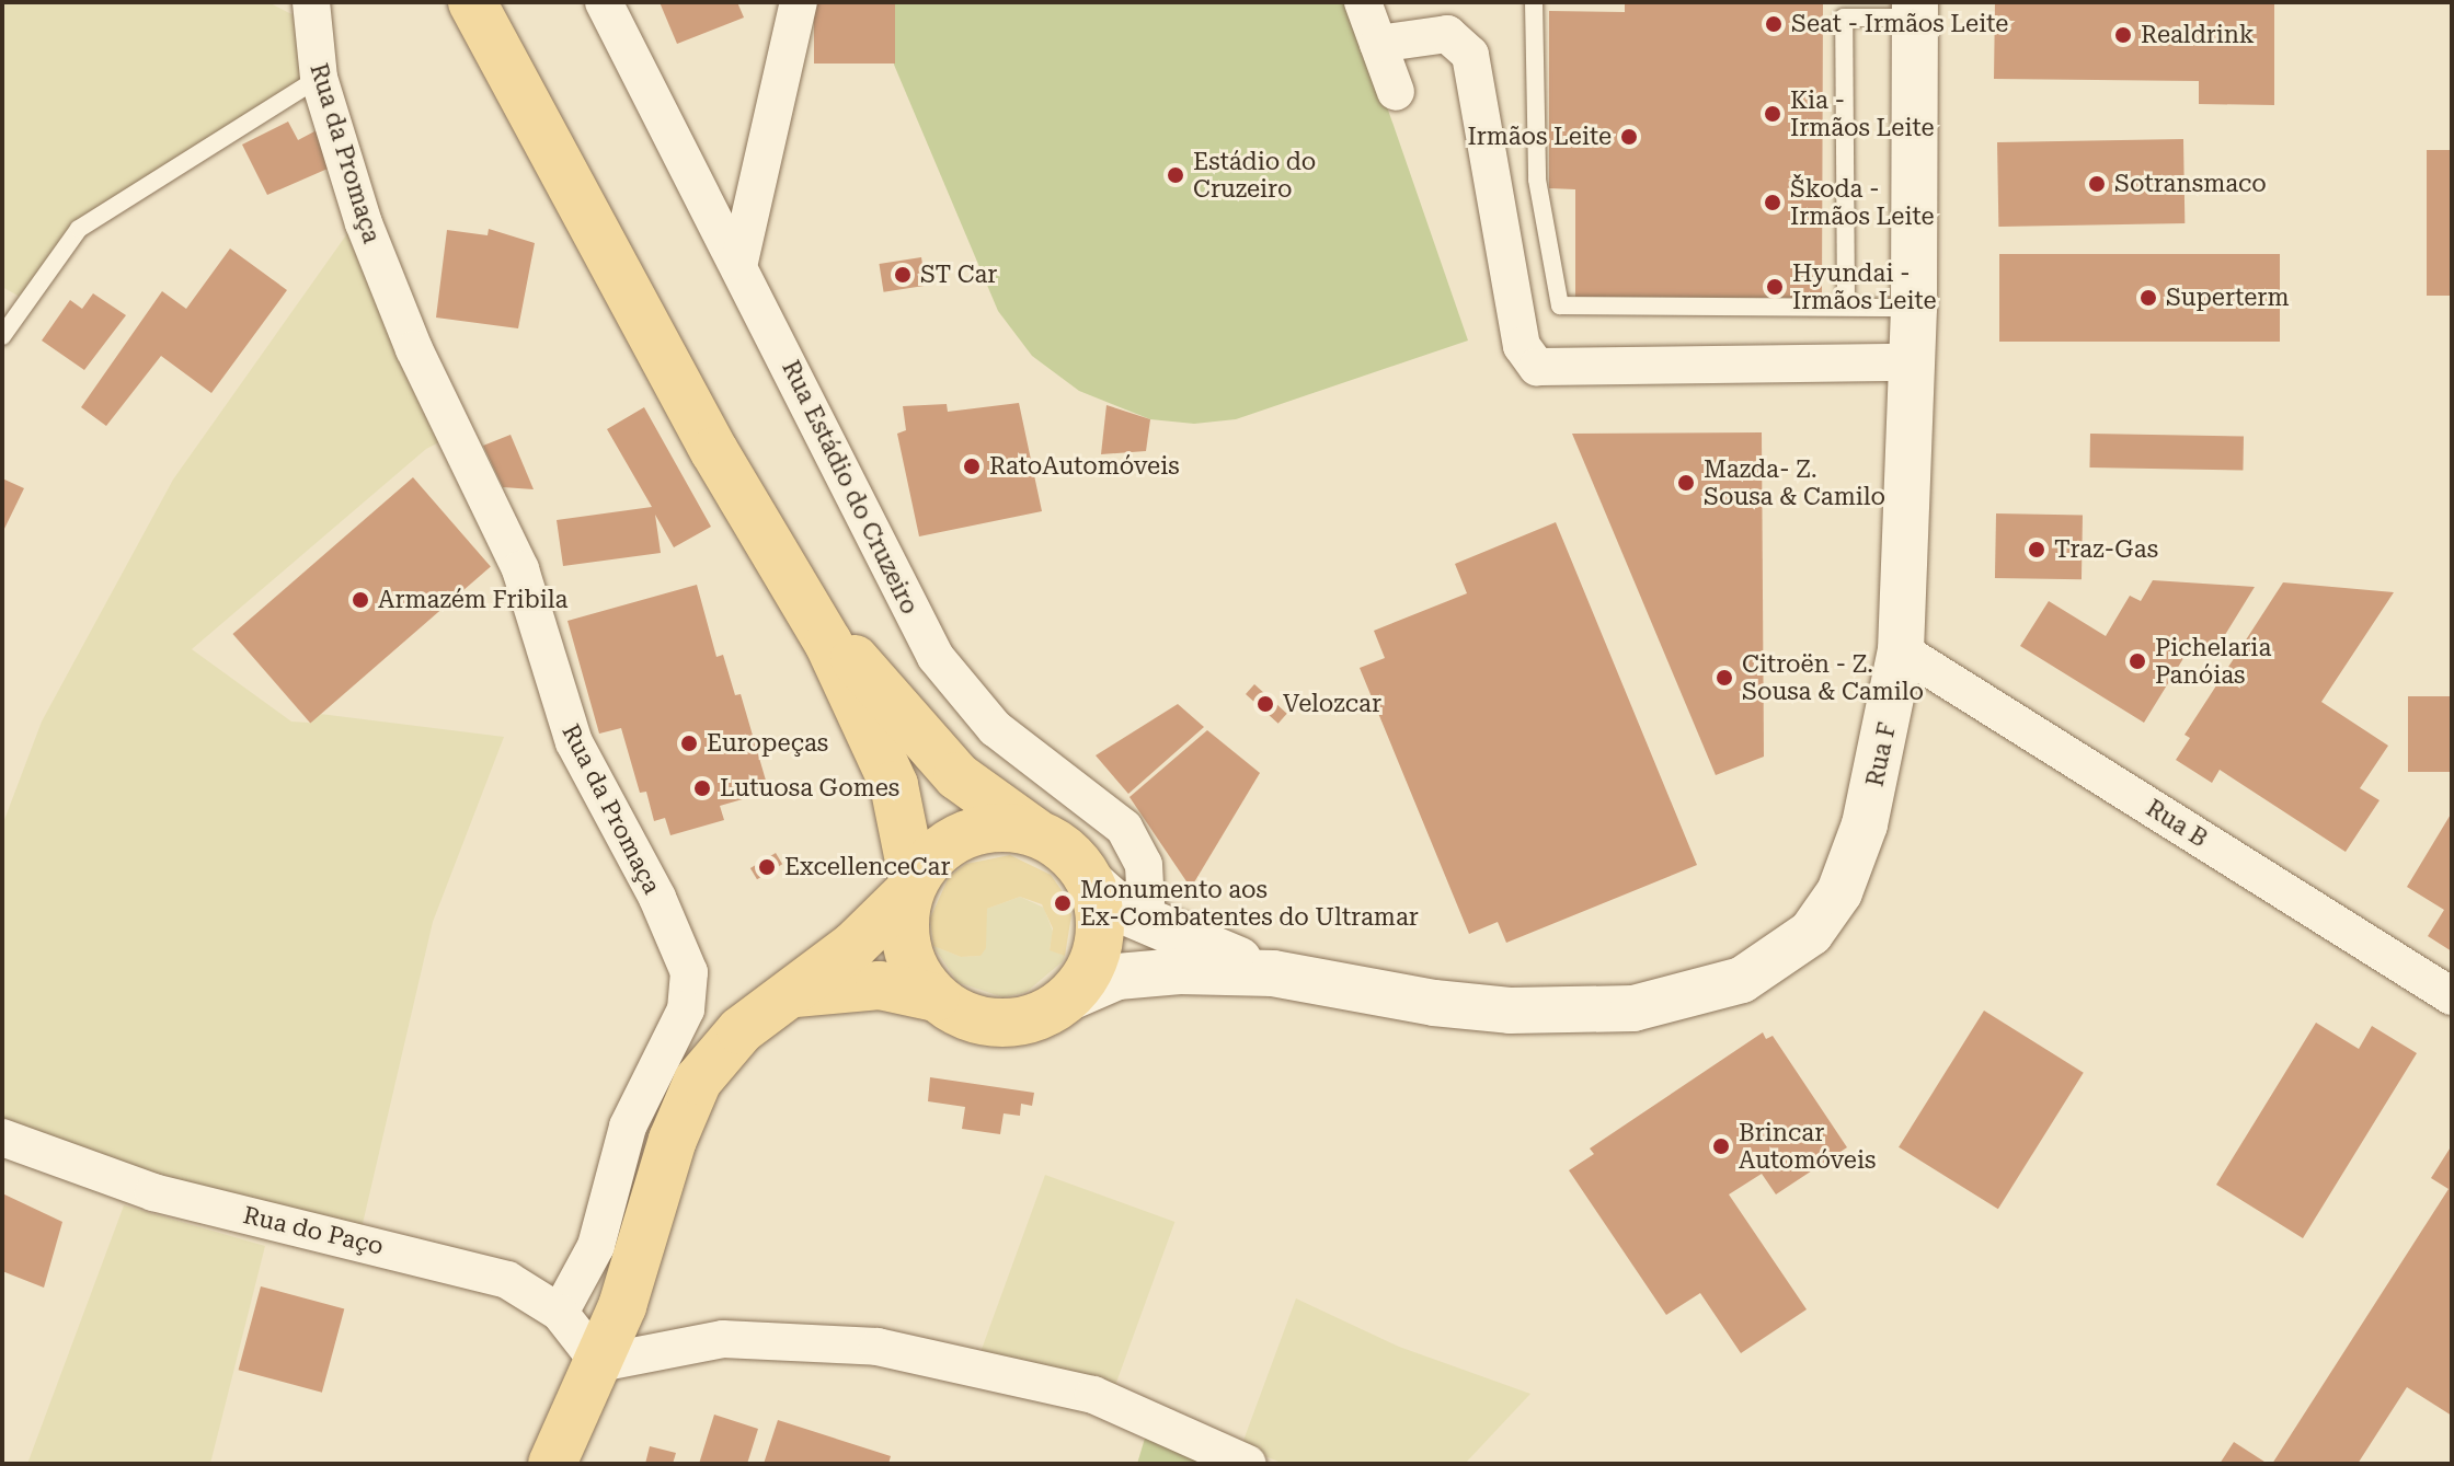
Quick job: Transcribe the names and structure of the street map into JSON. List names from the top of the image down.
{
  "streets": {
    "street": [
      "Rua da Promaça",
      "Rua Estádio do Cruzeiro",
      "Rua F",
      "Rua B",
      "Rua do Paço"
    ]
  },
  "crossings": [
    ["Rua da Promaça", "Rua do Paço"],
    ["Rua F", "Rua B"]
  ],
  "places": [
    "Seat - Irmãos Leite",
    "Realdrink",
    "Kia - Irmãos Leite",
    "Irmãos Leite",
    "Estádio do Cruzeiro",
    "Sotransmaco",
    "Škoda - Irmãos Leite",
    "ST Car",
    "Hyundai - Irmãos Leite",
    "Superterm",
    "RatoAutomóveis",
    "Mazda- Z. Sousa & Camilo",
    "Traz-Gas",
    "Armazém Fribila",
    "Pichelaria Panóias",
    "Citroën - Z. Sousa & Camilo",
    "Velozcar",
    "Europeças",
    "Lutuosa Gomes",
    "ExcellenceCar",
    "Monumento aos Ex-Combatentes do Ultramar",
    "Brincar Automóveis"
  ]
}
